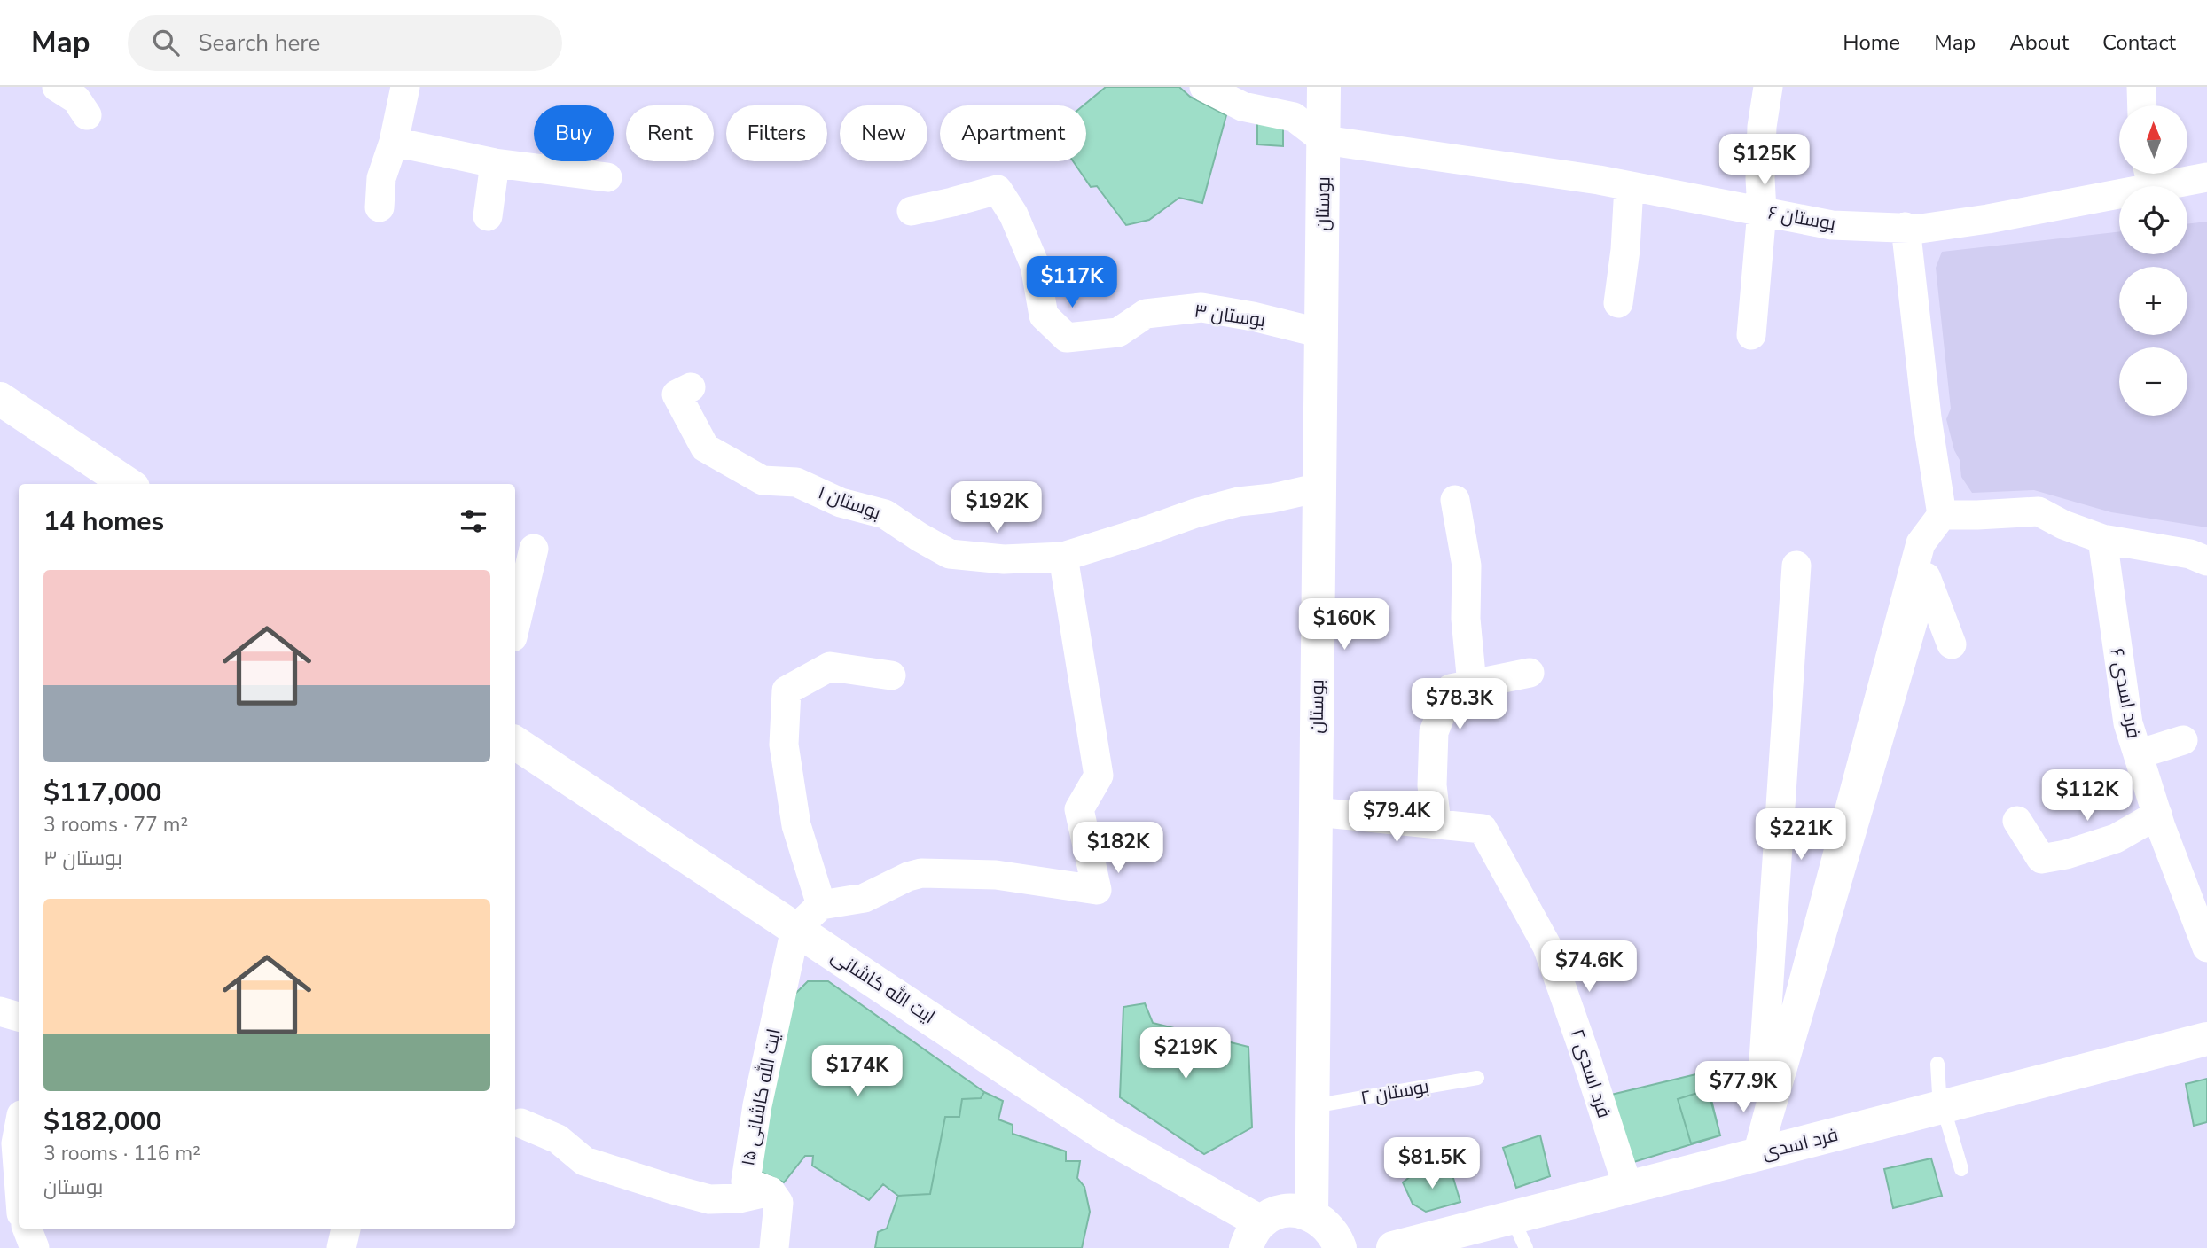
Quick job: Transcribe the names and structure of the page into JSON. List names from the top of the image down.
{
  "streets": {
    "main road": ["بوستان", "ایت الله کاشانی", "فرد اسدی"],
    "street": [
      "بوستان ۶",
      "بوستان ۳",
      "بوستان ۱",
      "فرد اسدی ۶",
      "فرد اسدی ۲",
      "ایت الله کاشانی ۱۵"
    ],
    "lane": ["بوستان ۲"]
  },
  "crossings": [
    ["بوستان", "بوستان ۶"],
    ["بوستان", "بوستان ۳"],
    ["بوستان", "بوستان ۱"],
    ["بوستان", "بوستان ۲"],
    ["ایت الله کاشانی", "ایت الله کاشانی ۱۵"],
    ["فرد اسدی ۲", "فرد اسدی"]
  ],
  "north": "top",
  "page": {
    "header": "Map",
    "search": "Search here",
    "nav": [
      "Home",
      "Map",
      "About",
      "Contact"
    ],
    "map_buttons": ["+", "−"],
    "chip": [
      "Buy",
      "Rent",
      "Filters",
      "New",
      "Apartment"
    ],
    "price": [
      "$125K",
      "$117K",
      "$192K",
      "$160K",
      "$78.3K",
      "$112K",
      "$79.4K",
      "$221K",
      "$182K",
      "$74.6K",
      "$219K",
      "$174K",
      "$77.9K",
      "$81.5K"
    ],
    "heading": "14 homes",
    "list": [
      {
        "name": "$117,000",
        "note": "3 rooms · 77 m² · بوستان ۳"
      },
      {
        "name": "$182,000",
        "note": "3 rooms · 116 m² · بوستان"
      }
    ]
  }
}
